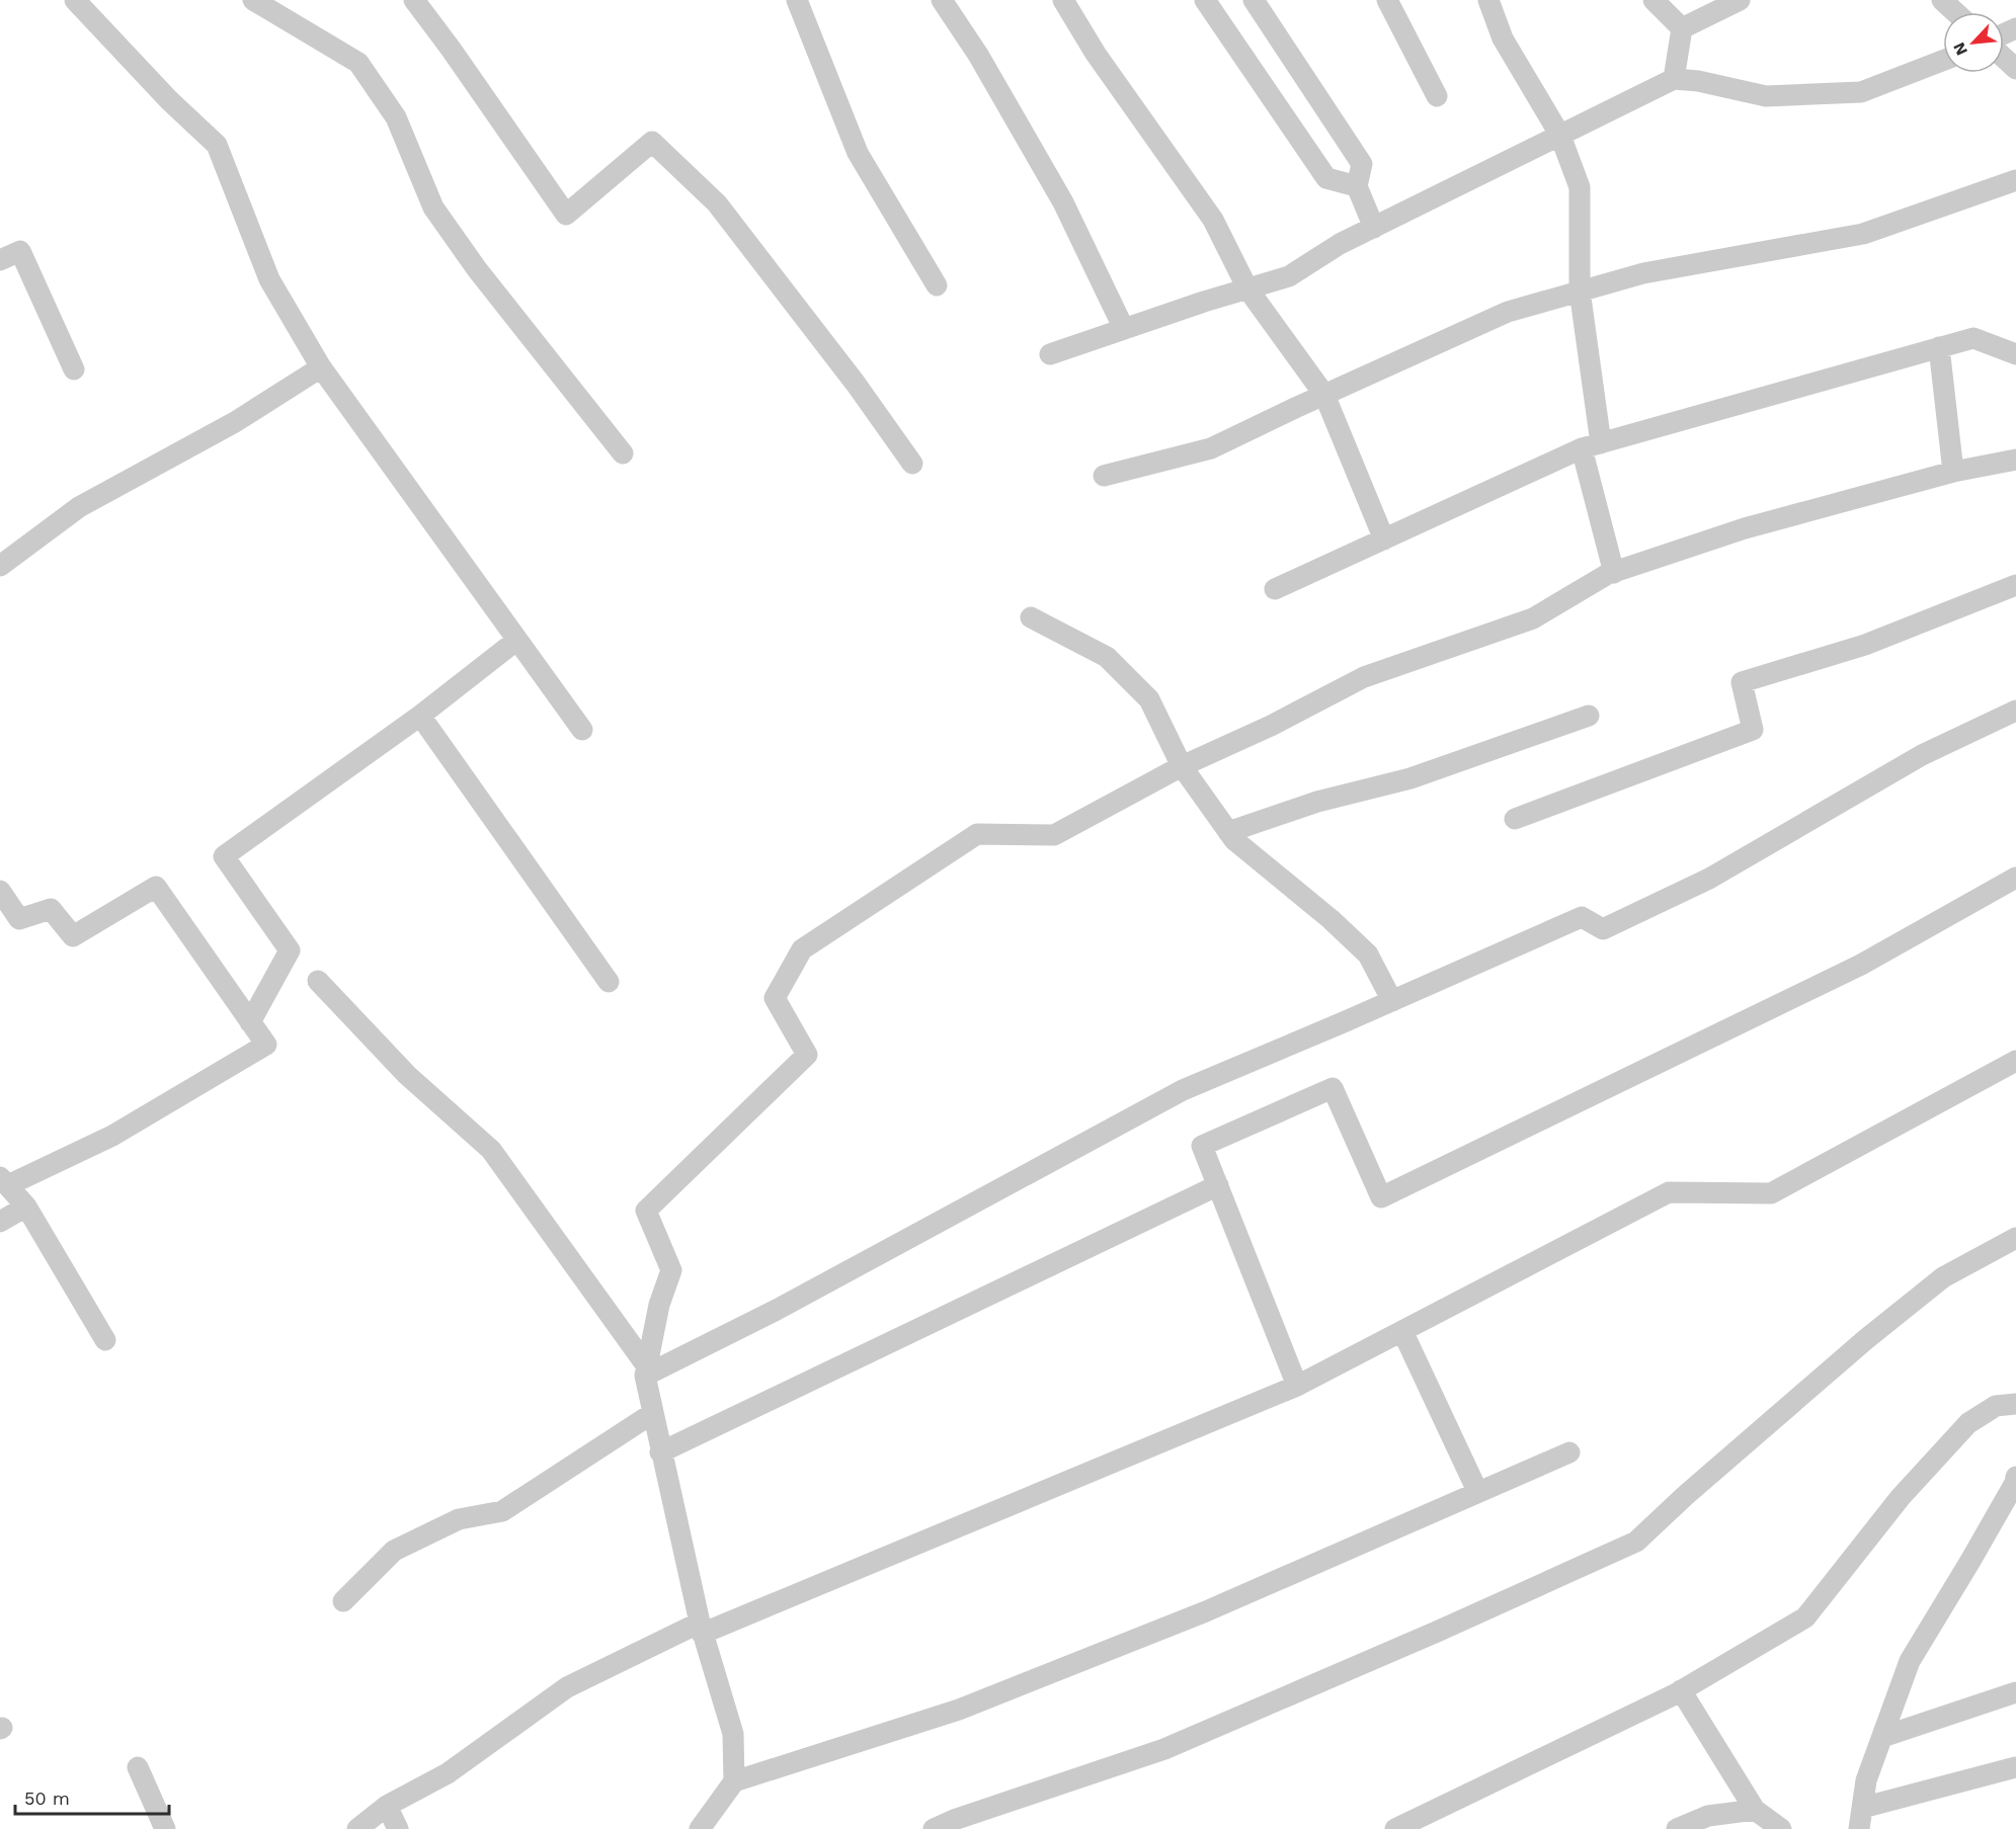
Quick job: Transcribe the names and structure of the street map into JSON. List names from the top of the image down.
{
  "scale_bar": "50 m",
  "north": "bottom left"
}
